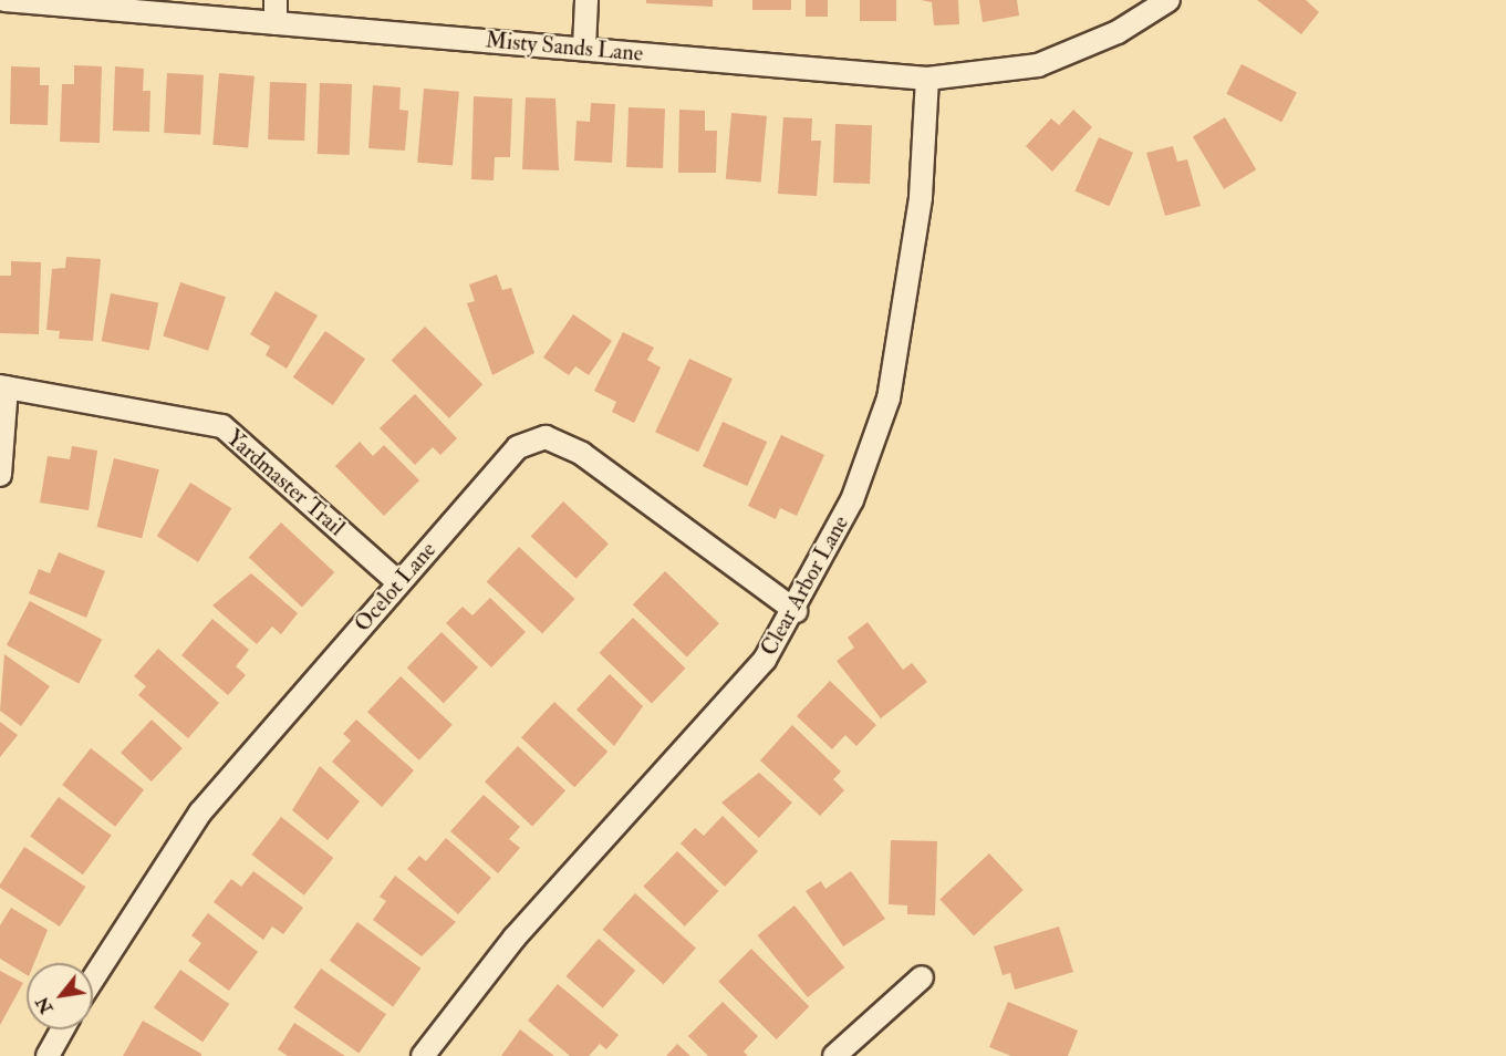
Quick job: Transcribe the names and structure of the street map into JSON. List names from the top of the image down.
{
  "streets": {
    "street": [
      "Misty Sands Lane",
      "Yardmaster Trail",
      "Clear Arbor Lane",
      "Ocelot Lane"
    ]
  },
  "crossings": [
    ["Misty Sands Lane", "Clear Arbor Lane"],
    ["Yardmaster Trail", "Ocelot Lane"],
    ["Clear Arbor Lane", "Ocelot Lane"]
  ],
  "north": "bottom left"
}
